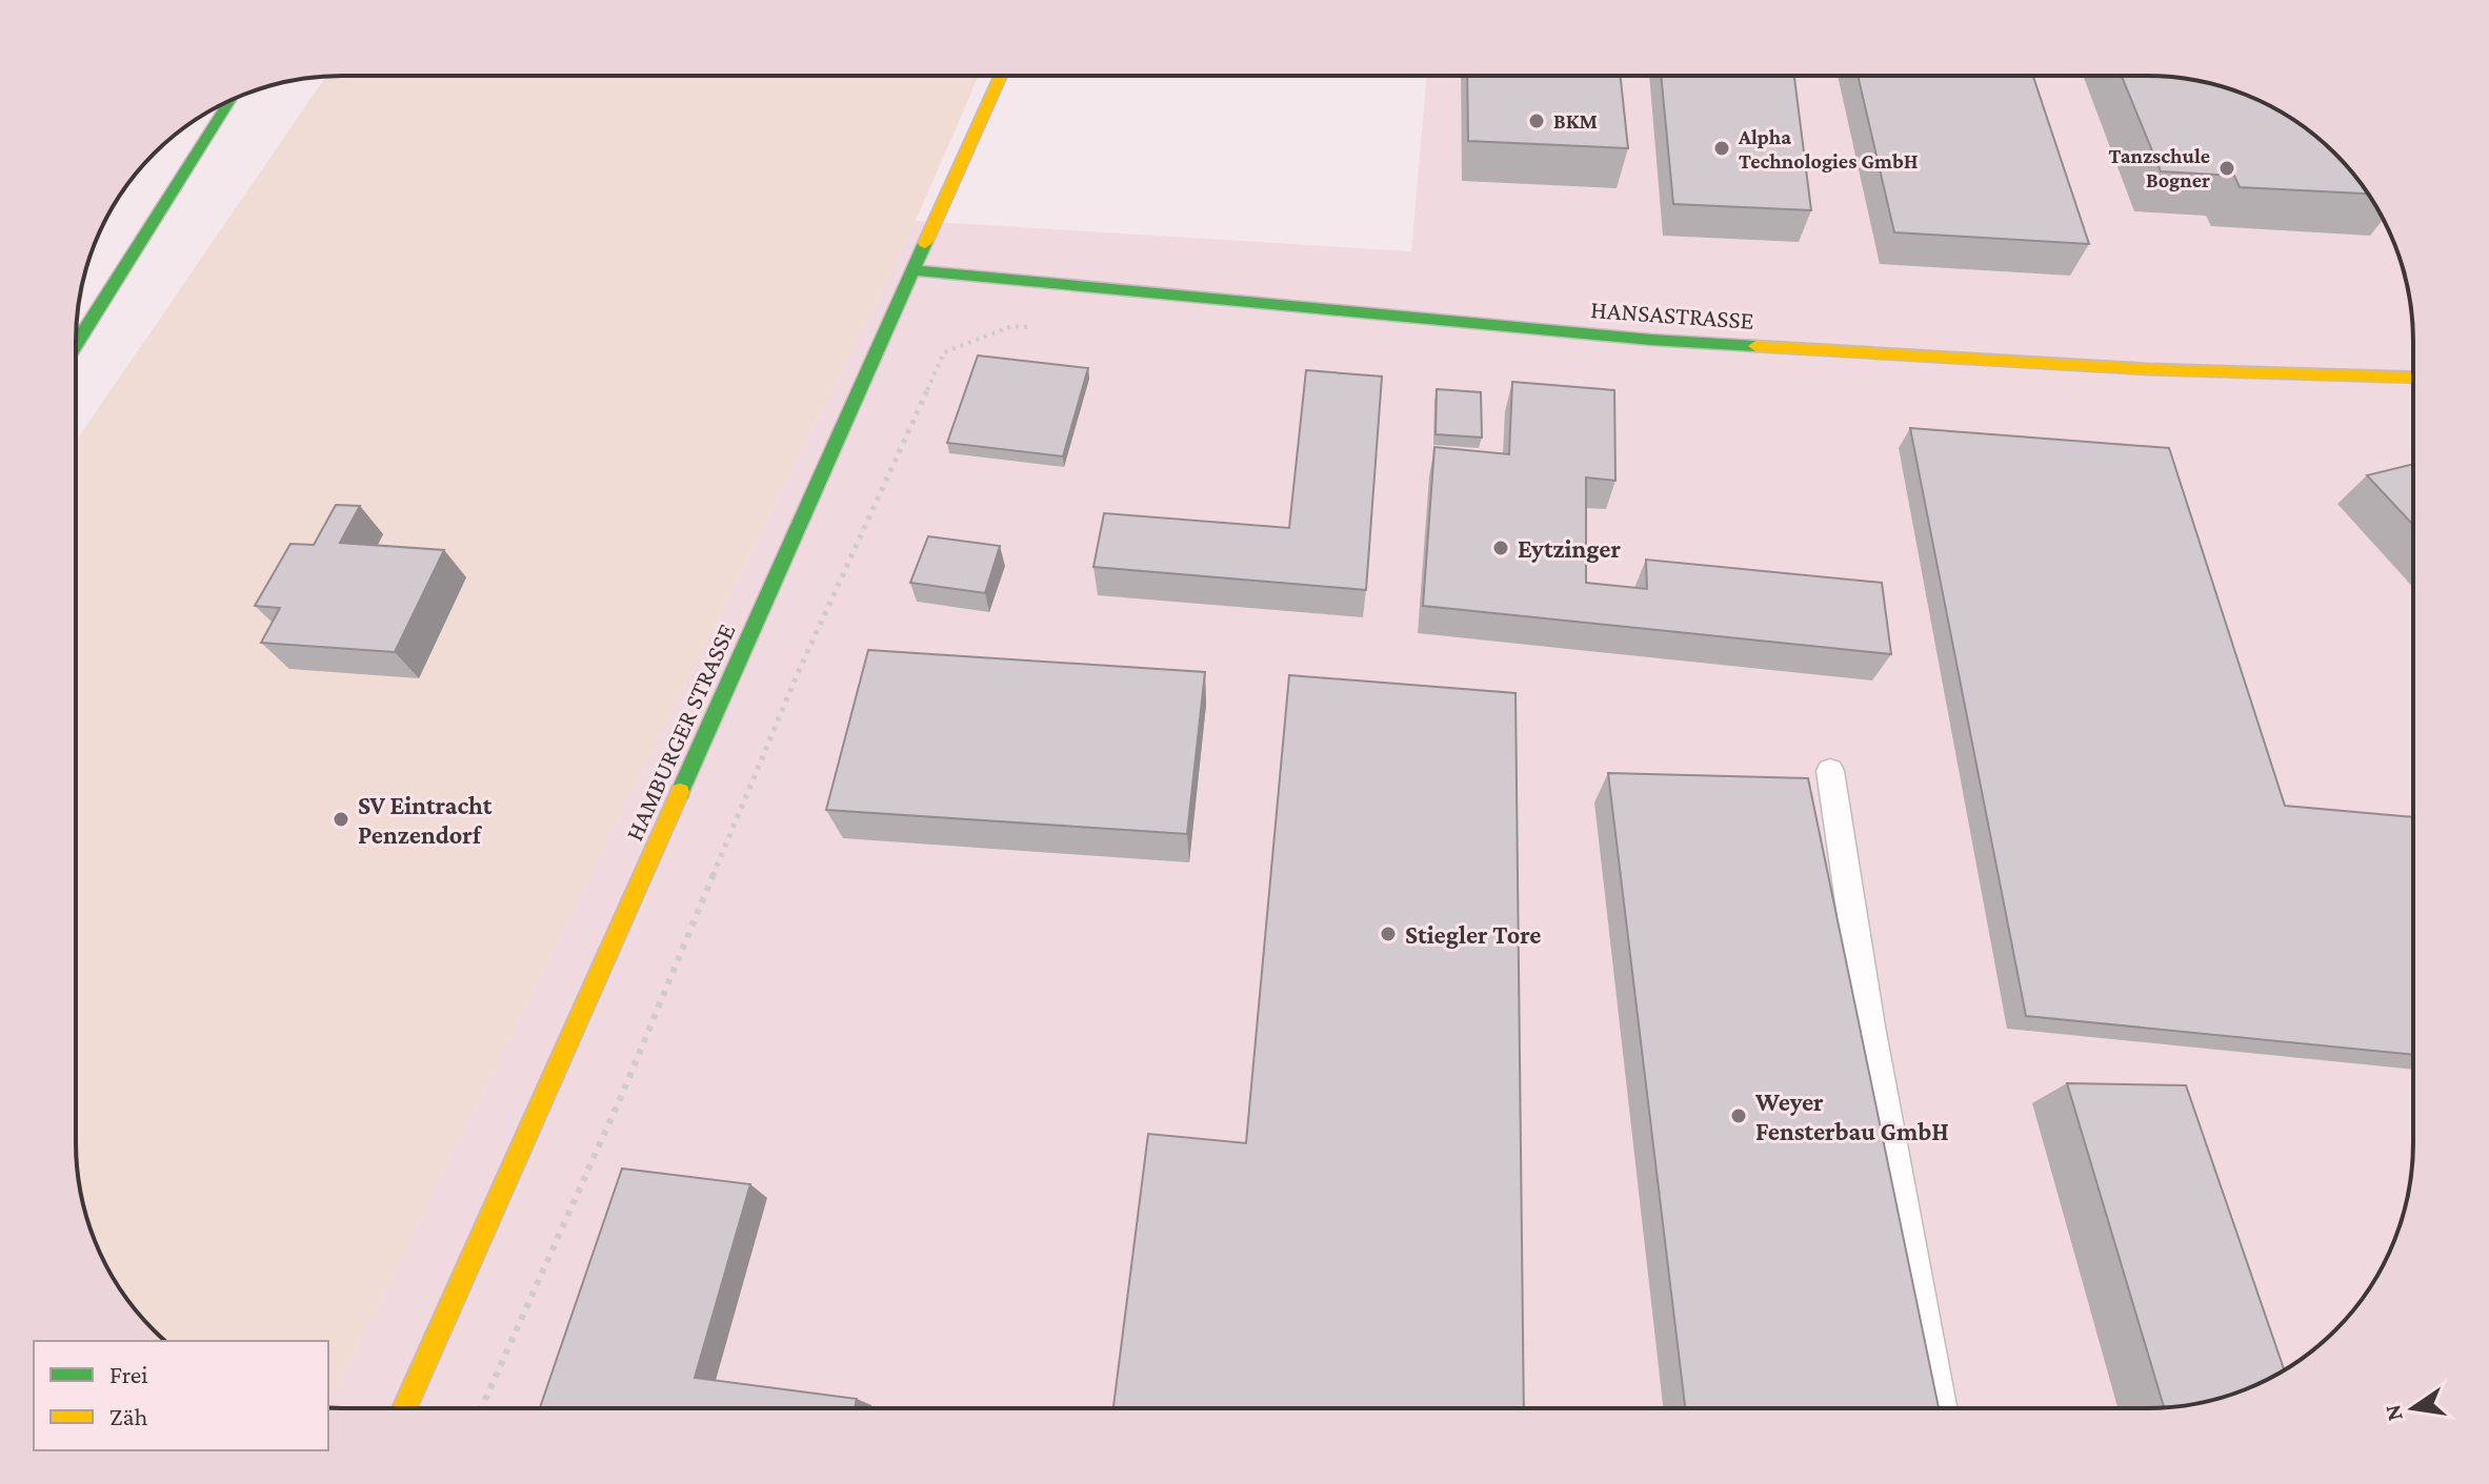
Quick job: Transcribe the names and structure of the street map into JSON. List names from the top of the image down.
{
  "streets": {
    "street": ["HANSASTRASSE", "HAMBURGER STRASSE"]
  },
  "crossings": [
    ["HANSASTRASSE", "HAMBURGER STRASSE"]
  ],
  "places": [
    "BKM",
    "Alpha Technologies GmbH",
    "Tanzschule Bogner",
    "Eytzinger",
    "SV Eintracht Penzendorf",
    "Stiegler Tore",
    "Weyer Fensterbau GmbH"
  ],
  "legend": ["Frei", "Zäh"],
  "north": "left"
}
